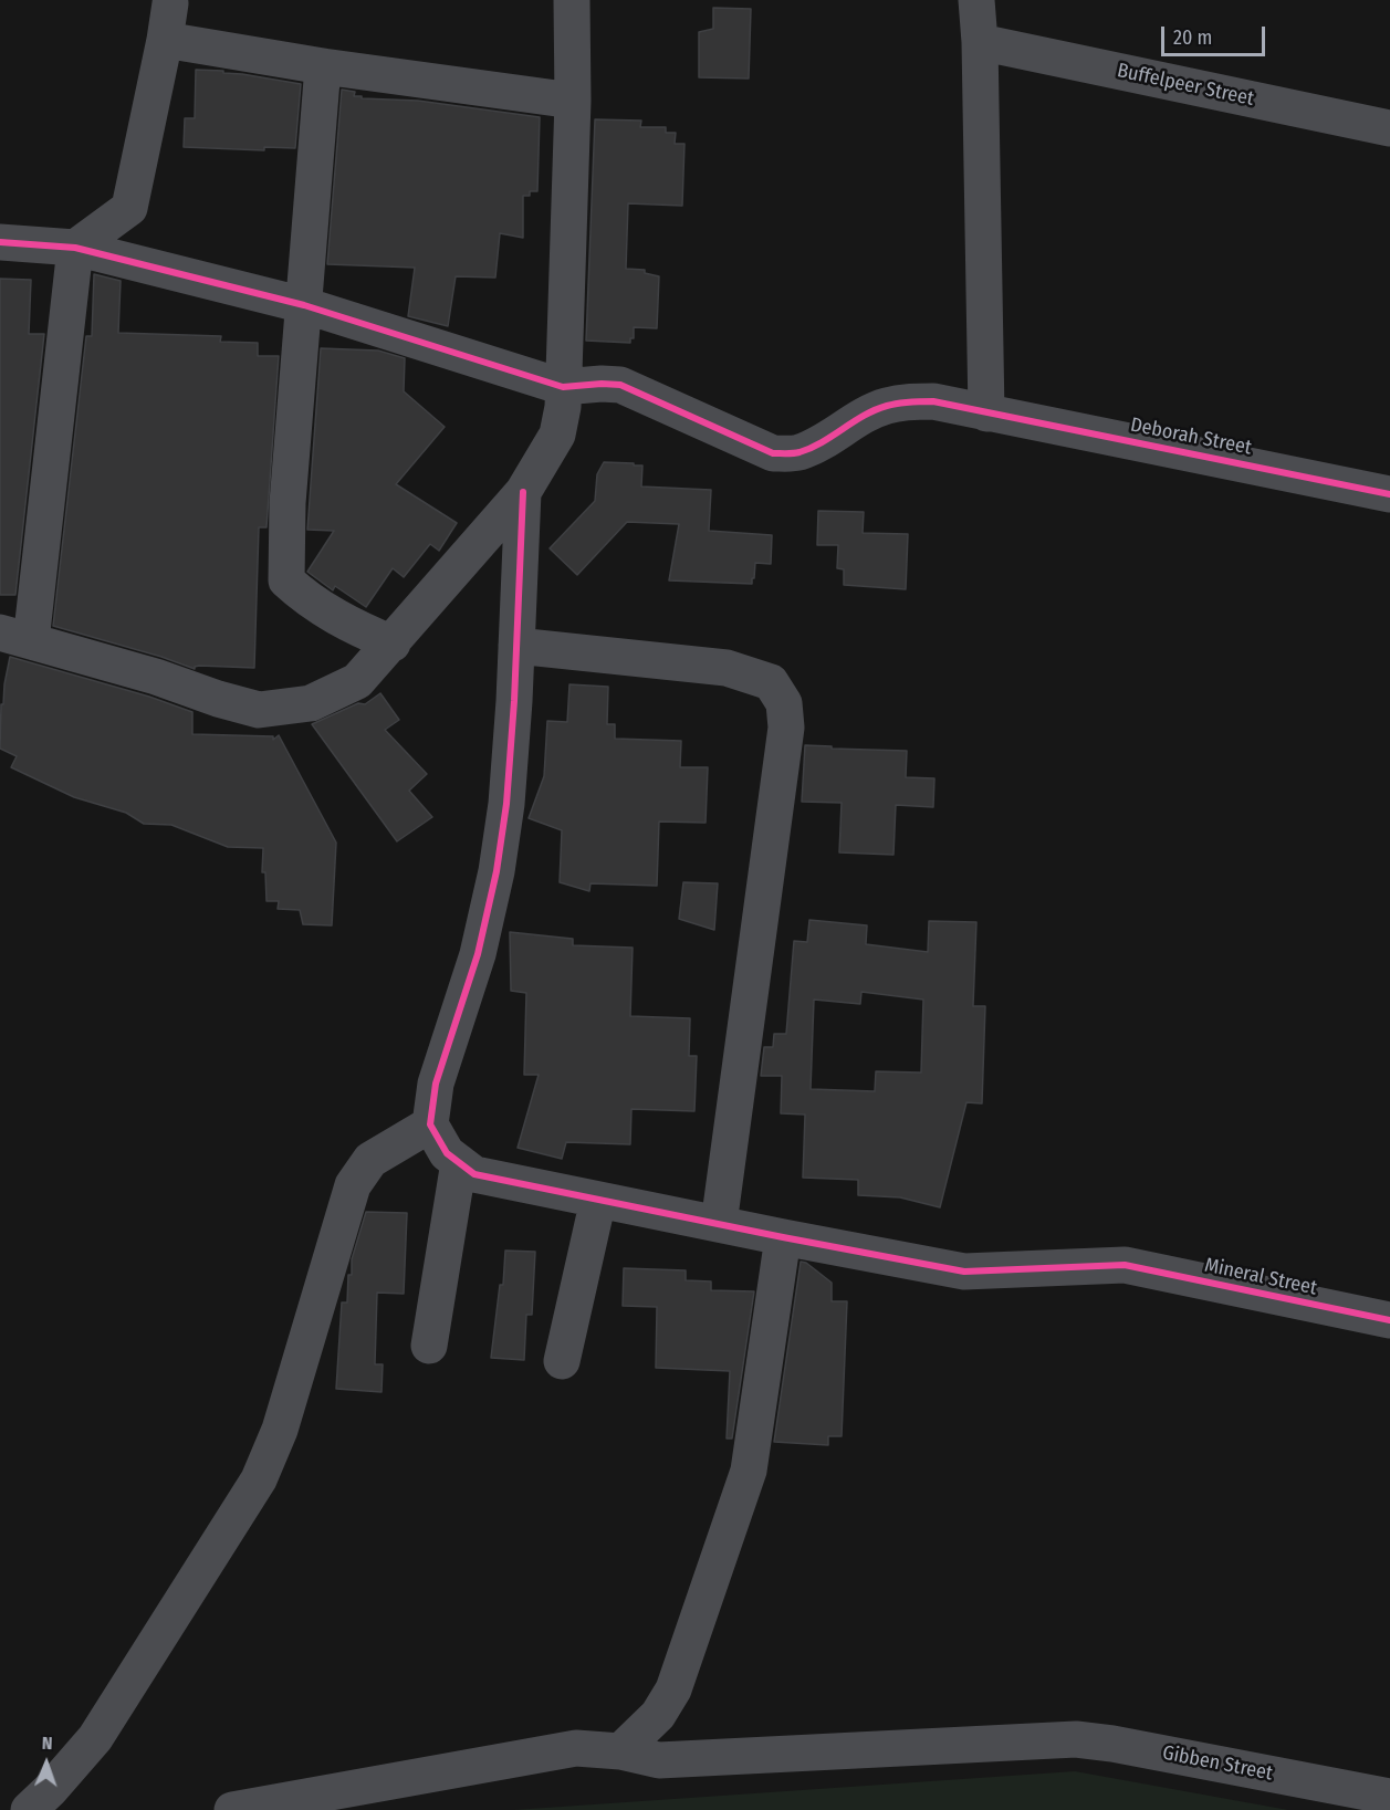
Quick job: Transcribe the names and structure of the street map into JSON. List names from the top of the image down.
{
  "streets": {
    "street": [
      "Buffelpeer Street",
      "Deborah Street",
      "Mineral Street",
      "Gibben Street"
    ]
  },
  "scale_bar": "20 m",
  "north": "top"
}
